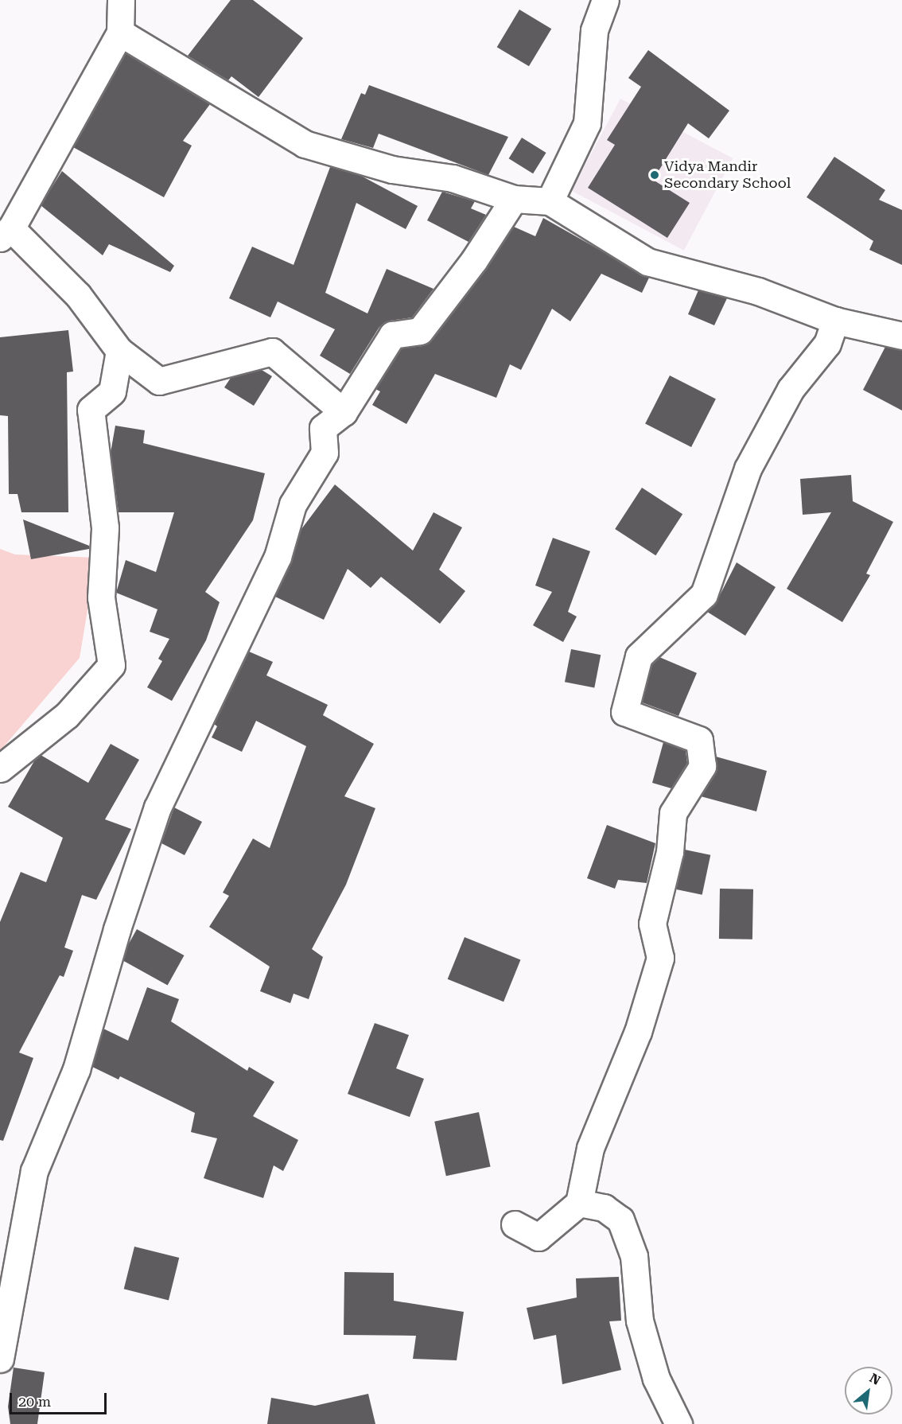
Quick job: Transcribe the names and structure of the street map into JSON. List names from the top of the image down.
{
  "places": ["Vidya Mandir Secondary School"],
  "scale_bar": "20 m",
  "north": "top right"
}
